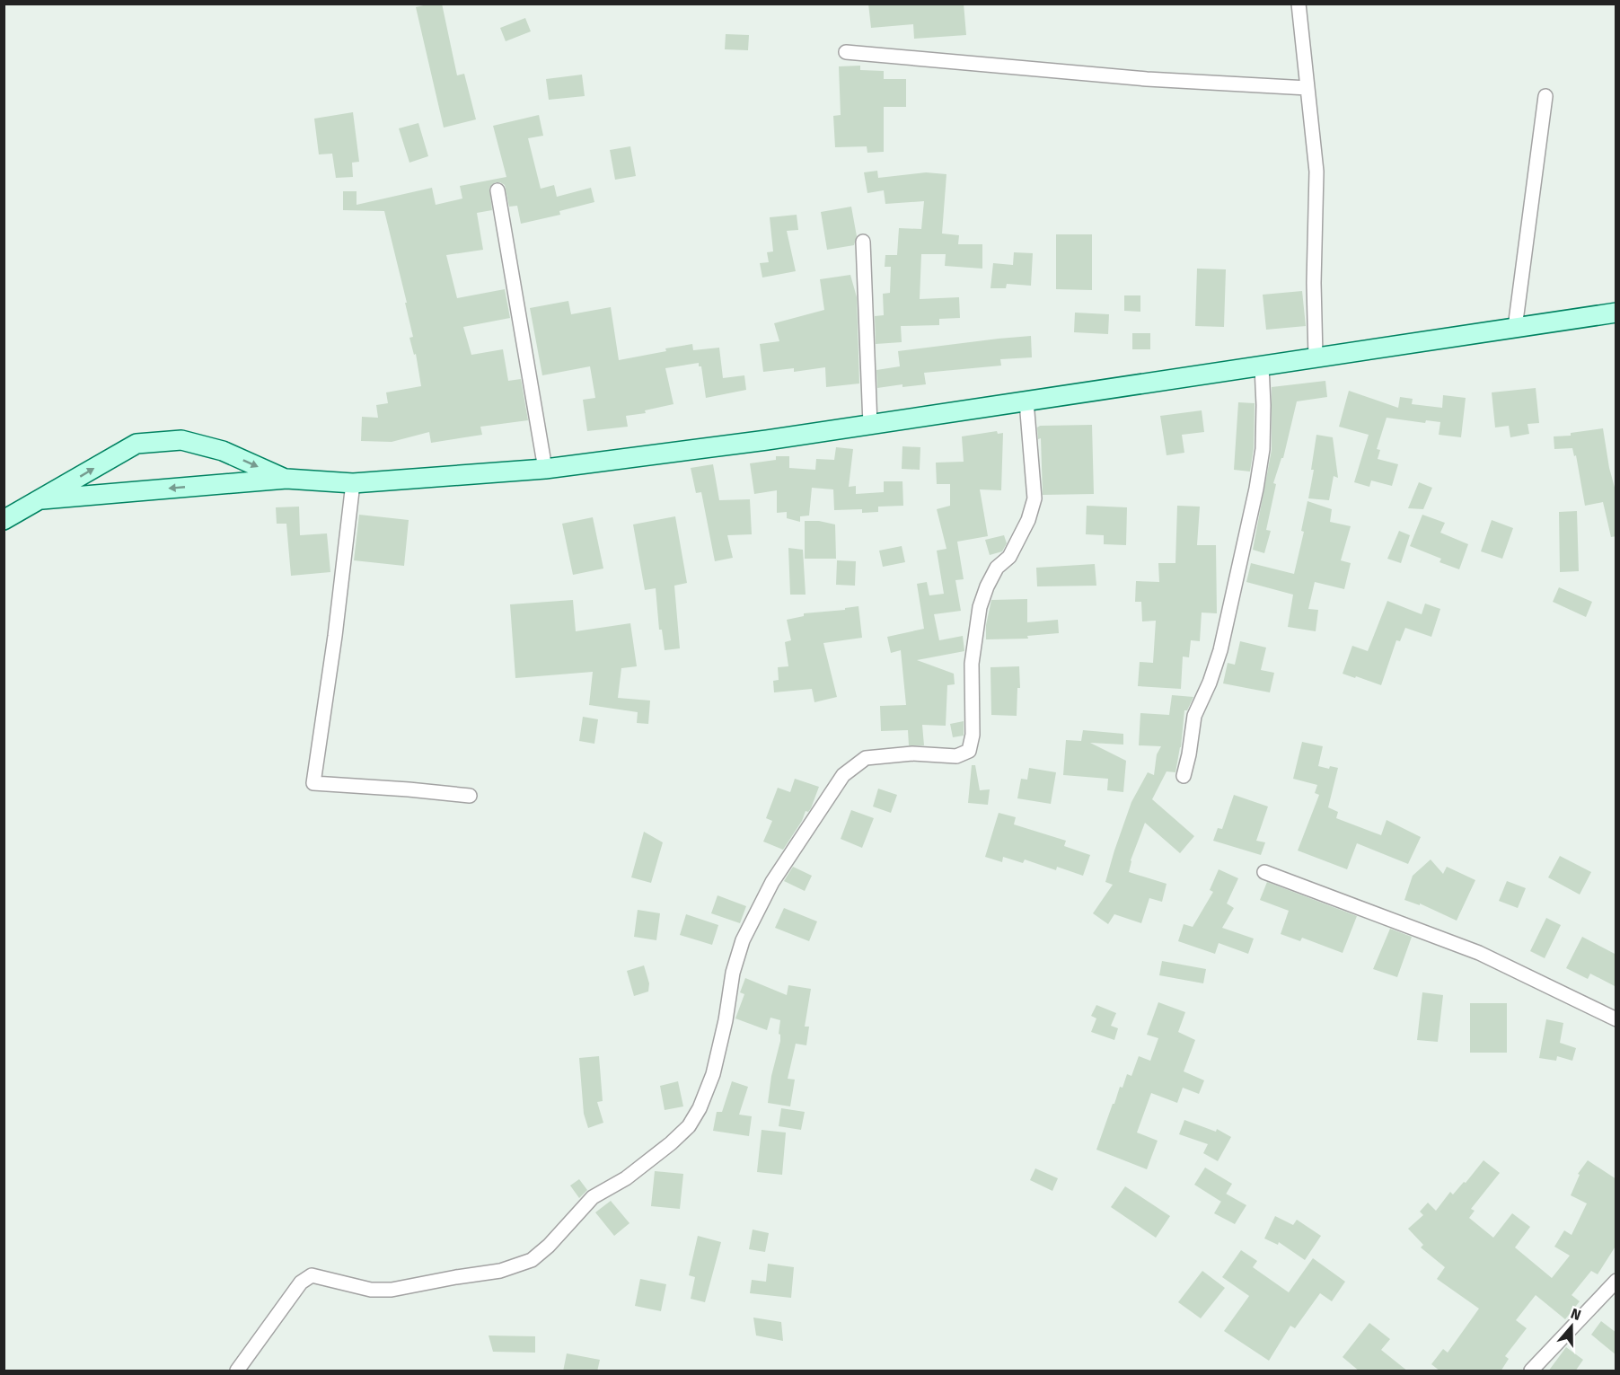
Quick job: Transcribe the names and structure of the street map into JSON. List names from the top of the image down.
{
  "north": "top"
}
